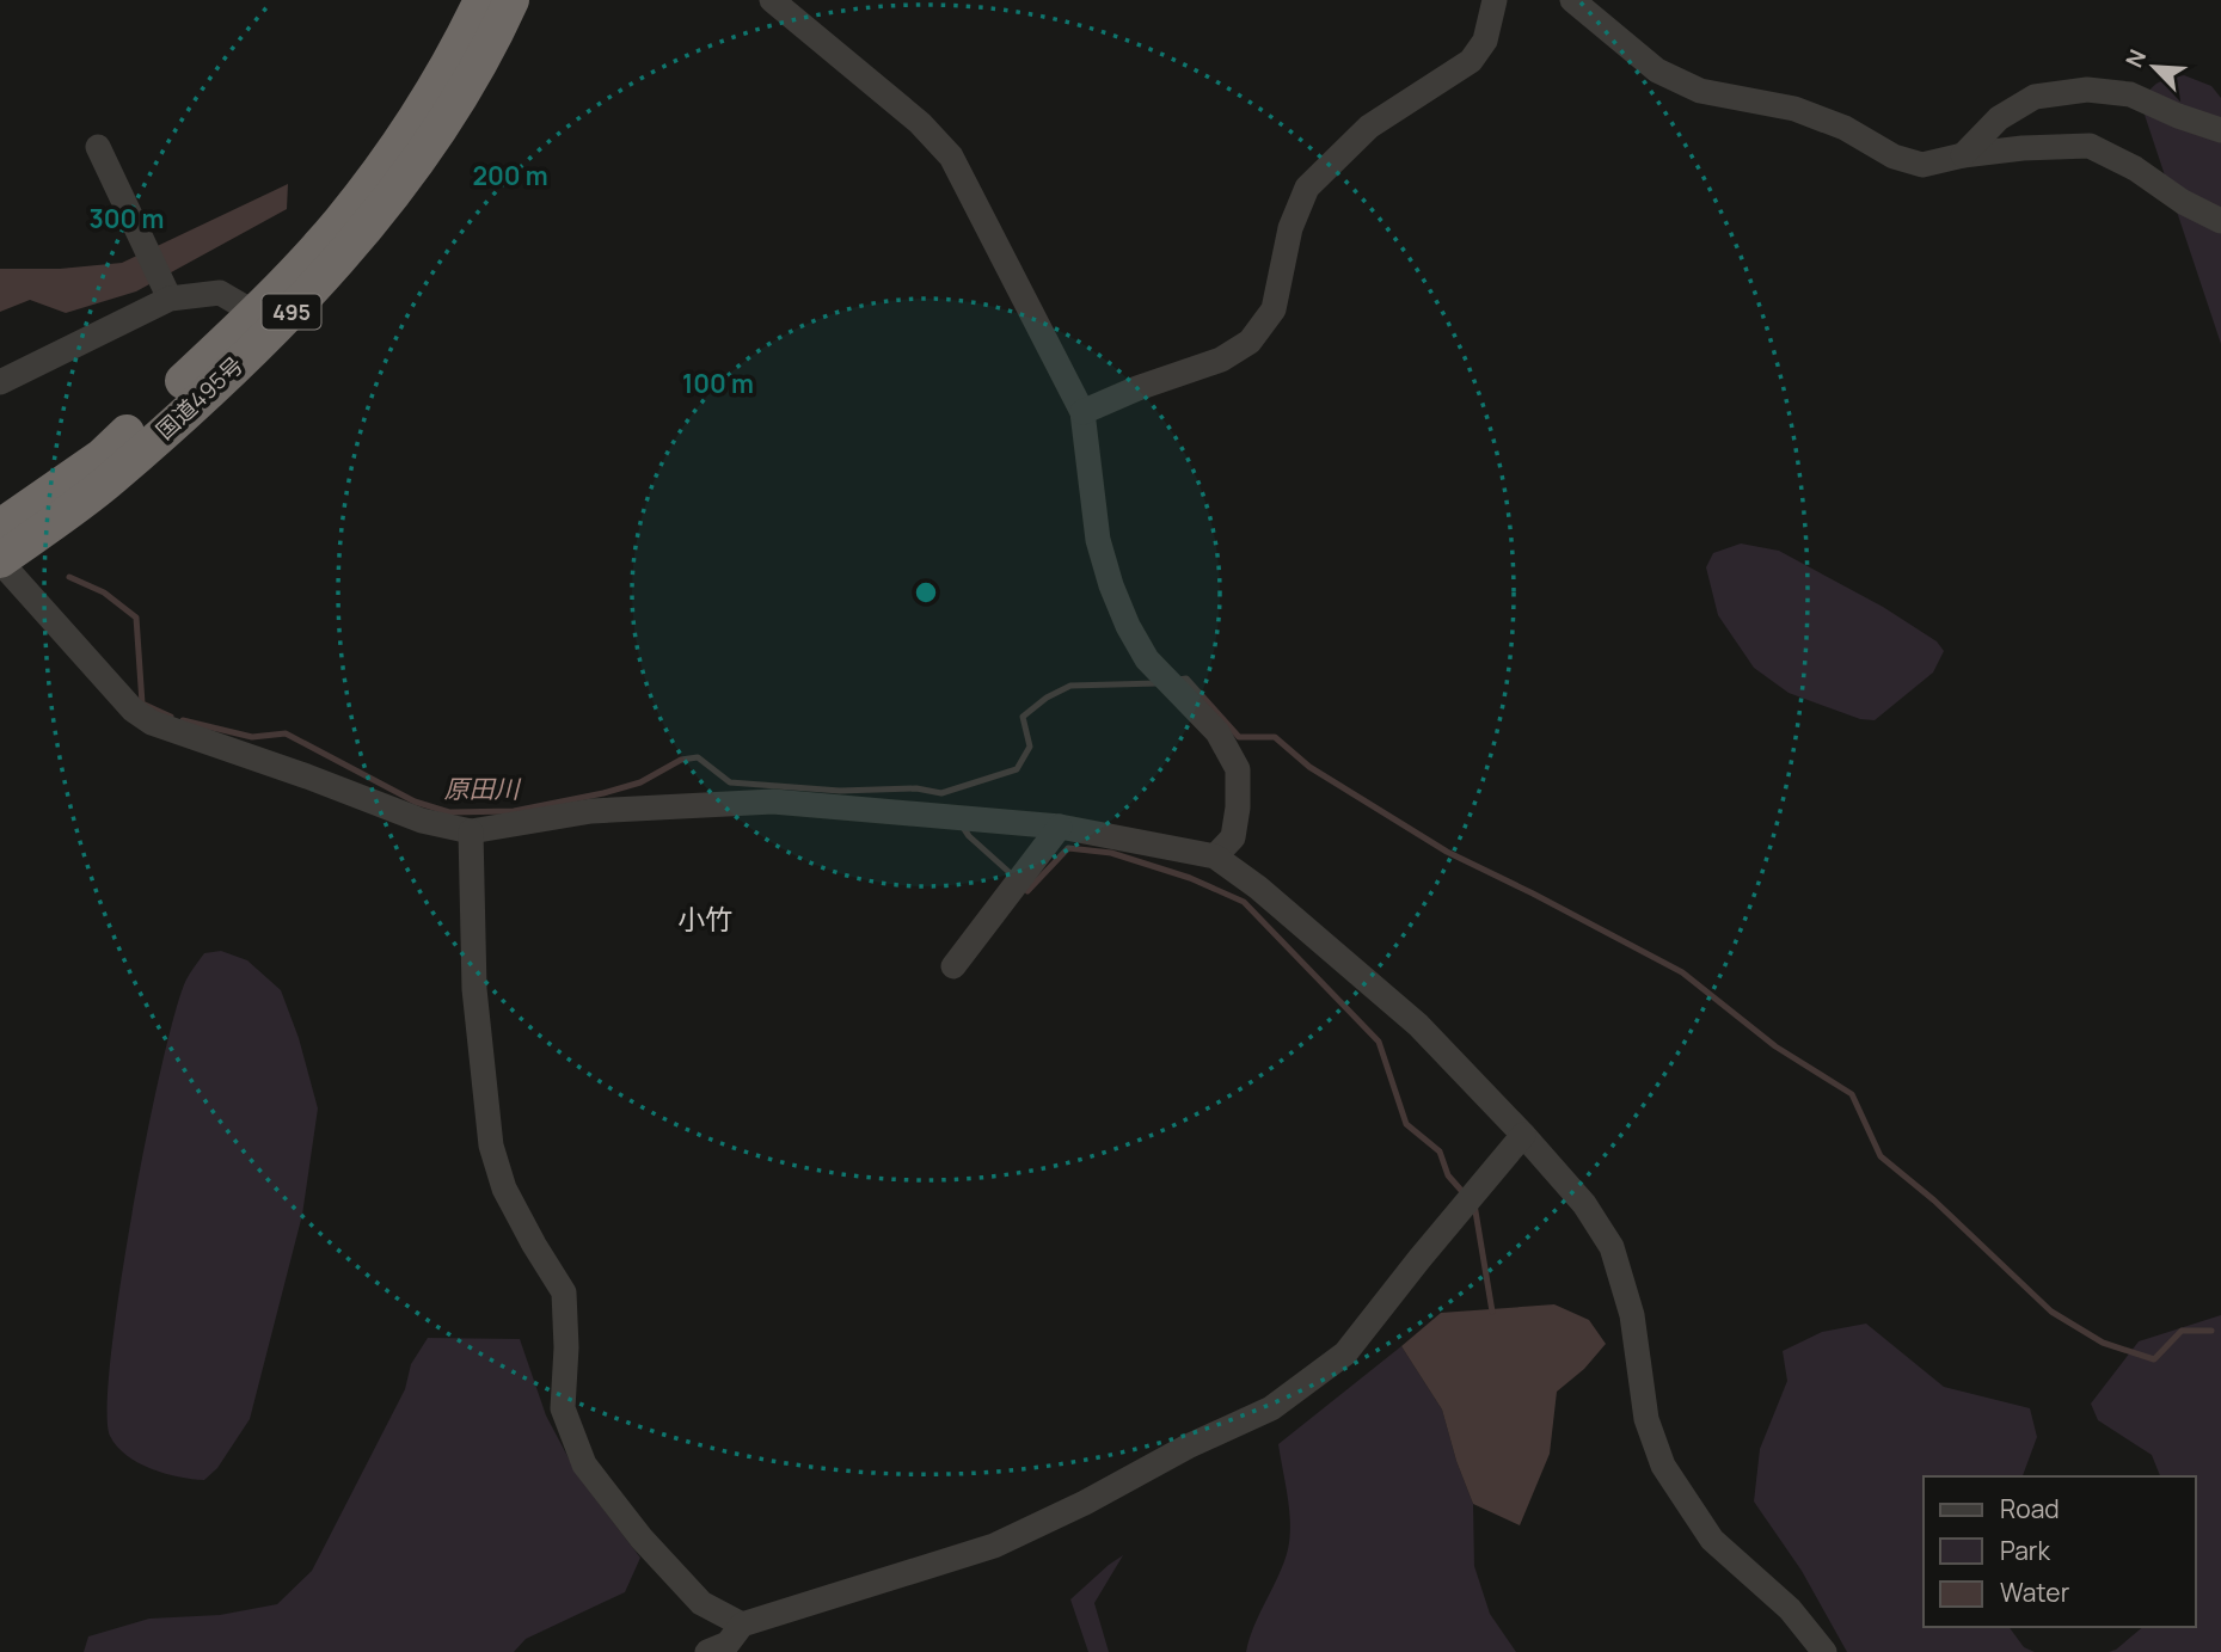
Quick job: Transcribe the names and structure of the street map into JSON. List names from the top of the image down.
{
  "streets": {
    "highway": ["495", "国道495号"]
  },
  "districts": ["小竹"],
  "water": ["原田川"],
  "legend": ["Road", "Park", "Water"],
  "north": "top left",
  "rings": ["200 m", "300 m", "100 m"]
}
